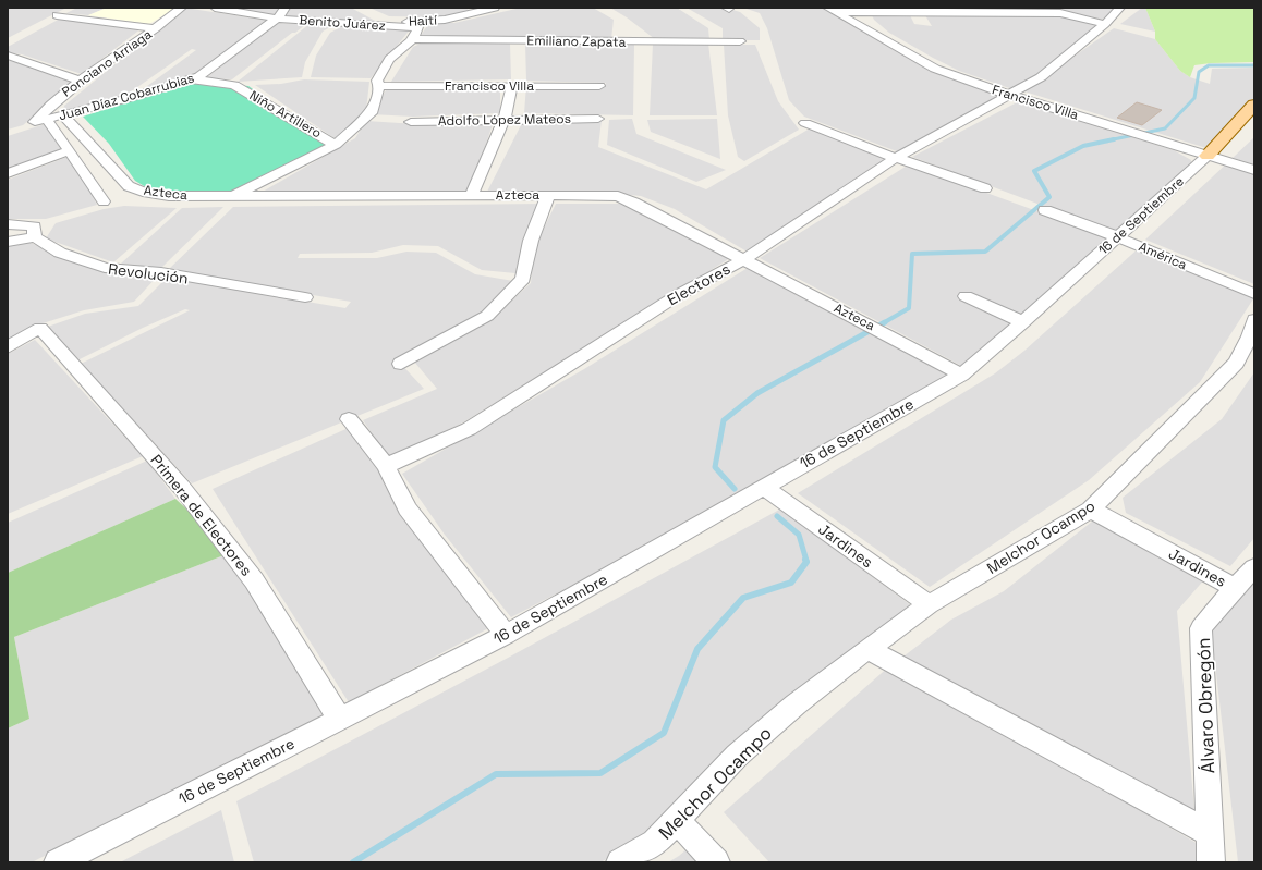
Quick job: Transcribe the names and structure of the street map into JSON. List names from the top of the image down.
{
  "streets": {
    "main road": ["16 de Septiembre"],
    "street": [
      "Haití",
      "Benito Juárez",
      "Emiliano Zapata",
      "Ponciano Arriaga",
      "Francisco Villa",
      "Juan Díaz Cobarrubias",
      "Niño Artillero",
      "Adolfo López Mateos",
      "Azteca",
      "América",
      "Revolución",
      "Electores",
      "Primera de Electores",
      "Melchor Ocampo",
      "Jardines",
      "Álvaro Obregón"
    ]
  },
  "crossings": [
    ["Haití", "Benito Juárez"],
    ["Benito Juárez", "Juan Díaz Cobarrubias"],
    ["Ponciano Arriaga", "Juan Díaz Cobarrubias"],
    ["Francisco Villa", "16 de Septiembre"],
    ["Francisco Villa", "Electores"],
    ["Juan Díaz Cobarrubias", "Niño Artillero"],
    ["Juan Díaz Cobarrubias", "Azteca"],
    ["Azteca", "16 de Septiembre"],
    ["Azteca", "Electores"],
    ["16 de Septiembre", "América"],
    ["16 de Septiembre", "Primera de Electores"],
    ["16 de Septiembre", "Jardines"],
    ["Melchor Ocampo", "Jardines"],
    ["Jardines", "Álvaro Obregón"]
  ]
}
